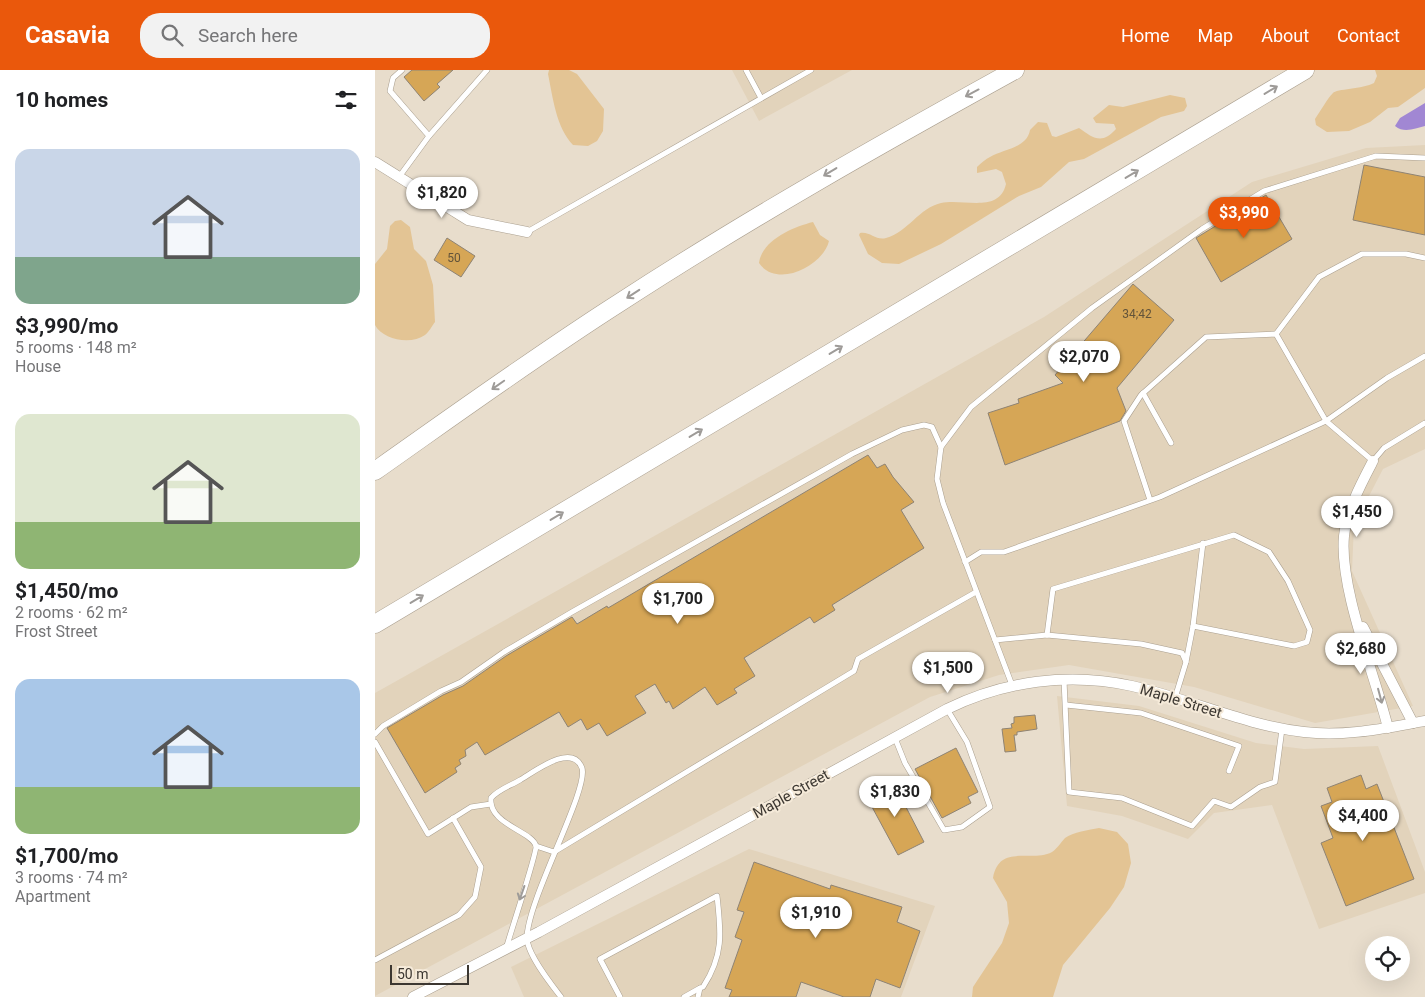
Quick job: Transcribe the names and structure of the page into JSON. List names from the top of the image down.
{
  "streets": {
    "street": ["Maple Street"]
  },
  "house_numbers": ["50", "34;42"],
  "scale_bar": "50 m",
  "page": {
    "header": "Casavia",
    "search": "Search here",
    "nav": [
      "Home",
      "Map",
      "About",
      "Contact"
    ],
    "heading": "10 homes",
    "list": [
      {
        "name": "$3,990/mo",
        "note": "5 rooms · 148 m² · House"
      },
      {
        "name": "$1,450/mo",
        "note": "2 rooms · 62 m² · Frost Street"
      },
      {
        "name": "$1,700/mo",
        "note": "3 rooms · 74 m² · Apartment"
      }
    ],
    "price": [
      "$1,820",
      "$3,990",
      "$2,070",
      "$1,450",
      "$1,700",
      "$2,680",
      "$1,500",
      "$1,830",
      "$4,400",
      "$1,910"
    ],
    "scale": "50 m"
  }
}
